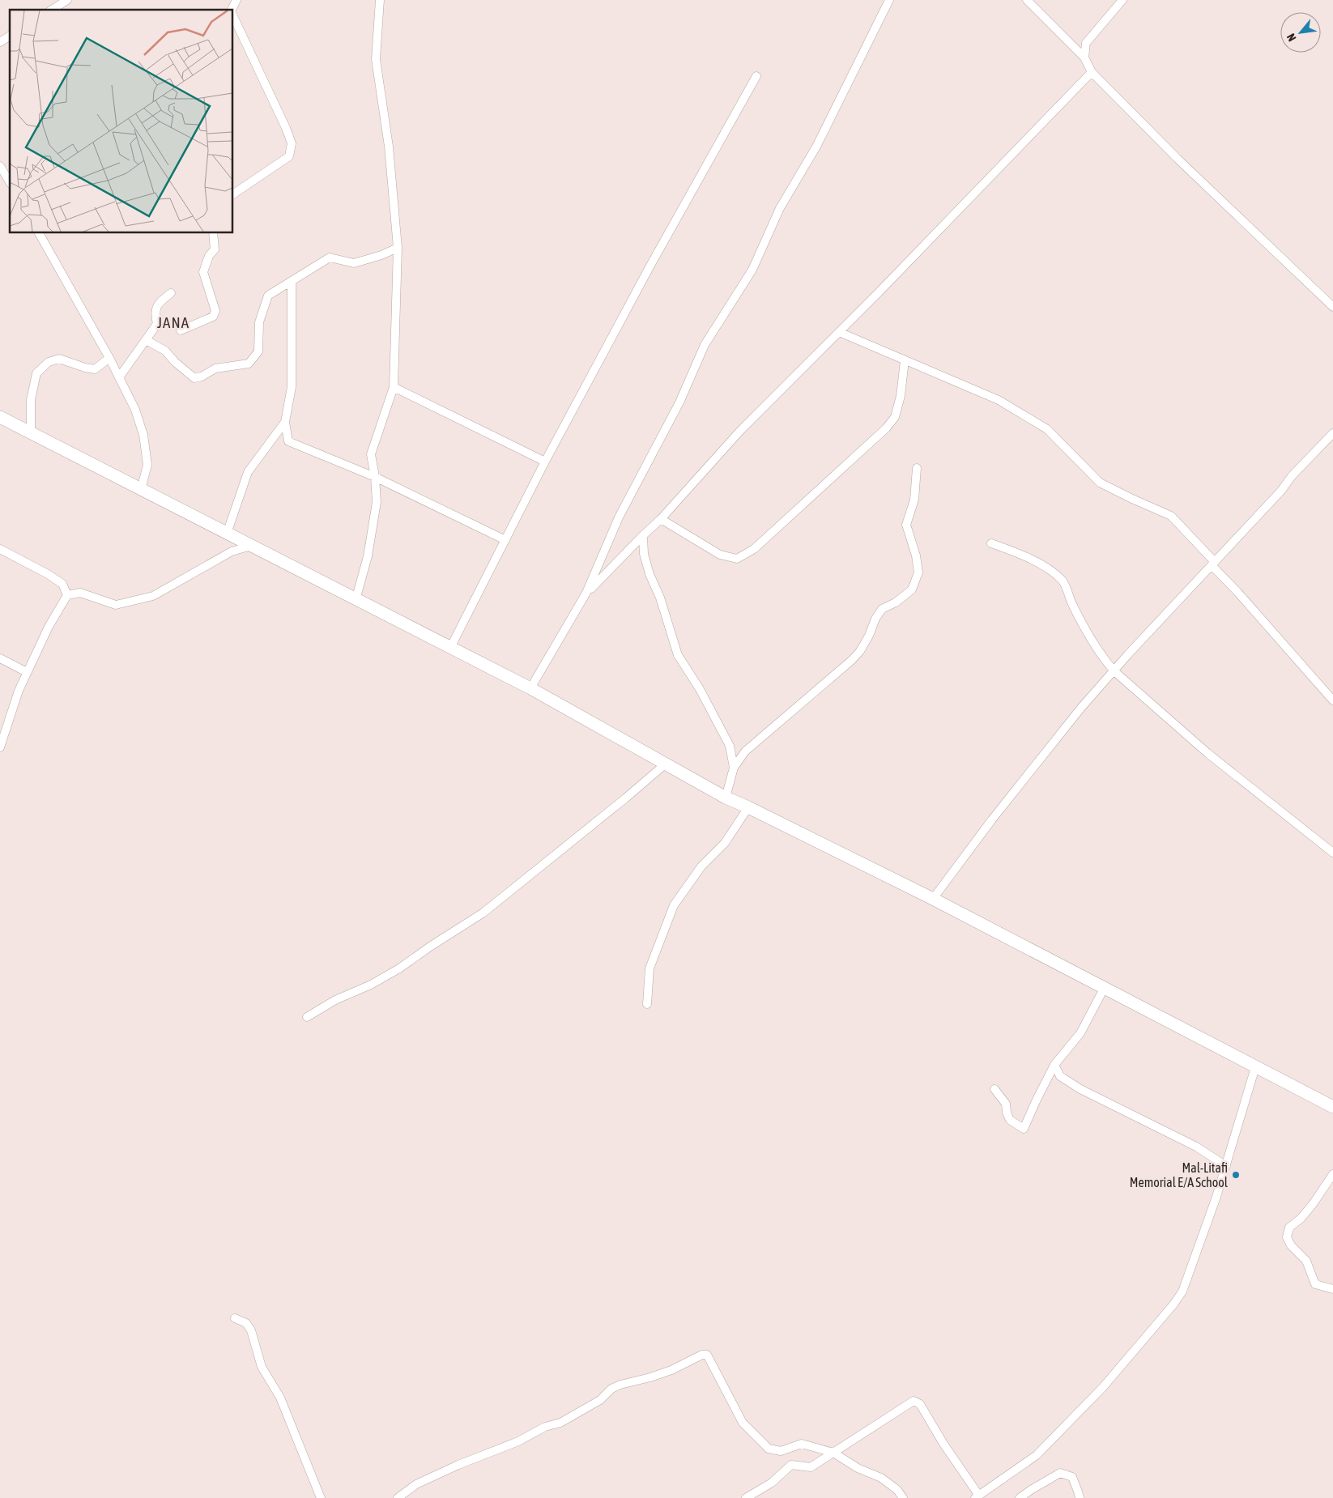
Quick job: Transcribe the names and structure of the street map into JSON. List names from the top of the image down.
{
  "districts": ["JANA"],
  "places": ["Mal-Litafi Memorial E/A School"],
  "north": "bottom left"
}
